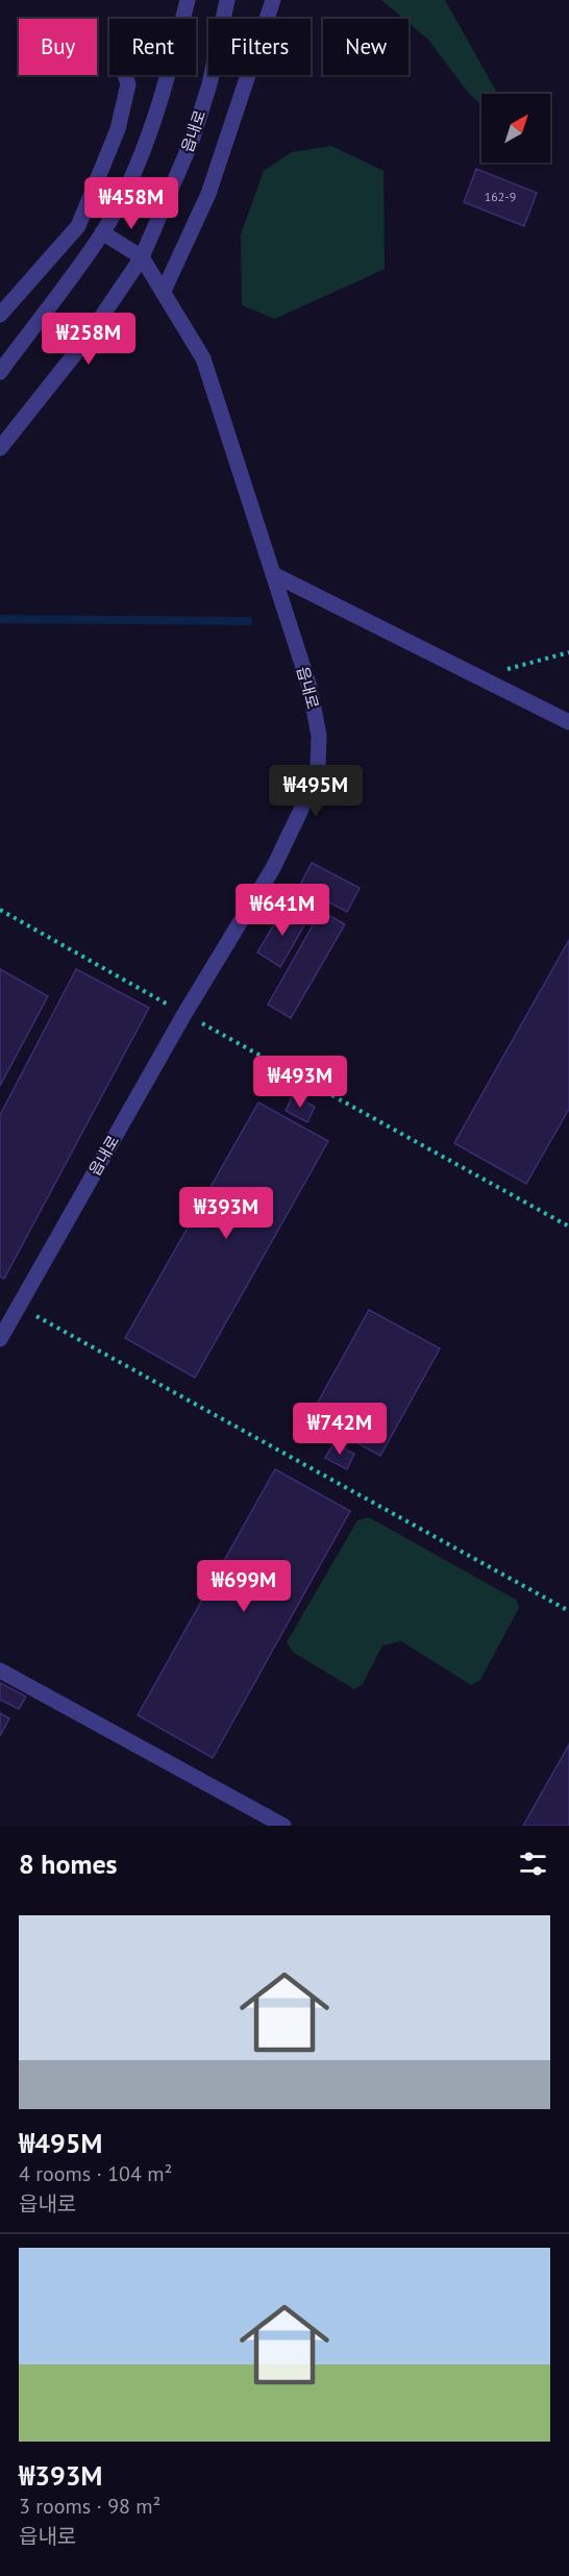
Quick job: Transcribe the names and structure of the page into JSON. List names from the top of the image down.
{
  "streets": {
    "street": ["읍내로"]
  },
  "house_numbers": ["162-9"],
  "north": "top right",
  "page": {
    "chip": [
      "Buy",
      "Rent",
      "Filters",
      "New"
    ],
    "price": [
      "₩458M",
      "₩258M",
      "₩495M",
      "₩641M",
      "₩493M",
      "₩393M",
      "₩742M",
      "₩699M"
    ],
    "heading": "8 homes",
    "list": [
      {
        "name": "₩495M",
        "note": "4 rooms · 104 m² · 읍내로"
      },
      {
        "name": "₩393M",
        "note": "3 rooms · 98 m² · 읍내로"
      }
    ]
  }
}
